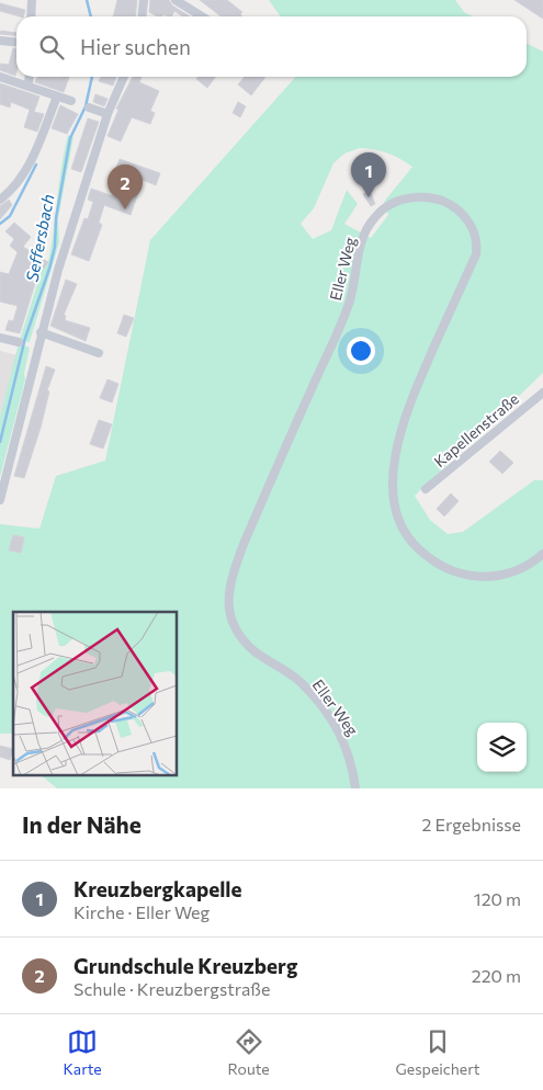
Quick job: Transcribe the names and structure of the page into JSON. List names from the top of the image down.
{
  "streets": {
    "street": ["Eller Weg", "Kapellenstraße"]
  },
  "water": ["Seffersbach"],
  "page": {
    "search": "Hier suchen",
    "pins": ["1", "2"],
    "heading": ["In der Nähe", "2 Ergebnisse"],
    "list": [
      {
        "mark": "1",
        "name": "Kreuzbergkapelle",
        "note": "Kirche · Eller Weg",
        "value": "120 m"
      },
      {
        "mark": "2",
        "name": "Grundschule Kreuzberg",
        "note": "Schule · Kreuzbergstraße",
        "value": "220 m"
      }
    ],
    "nav": ["Karte", "Route", "Gespeichert"]
  }
}
